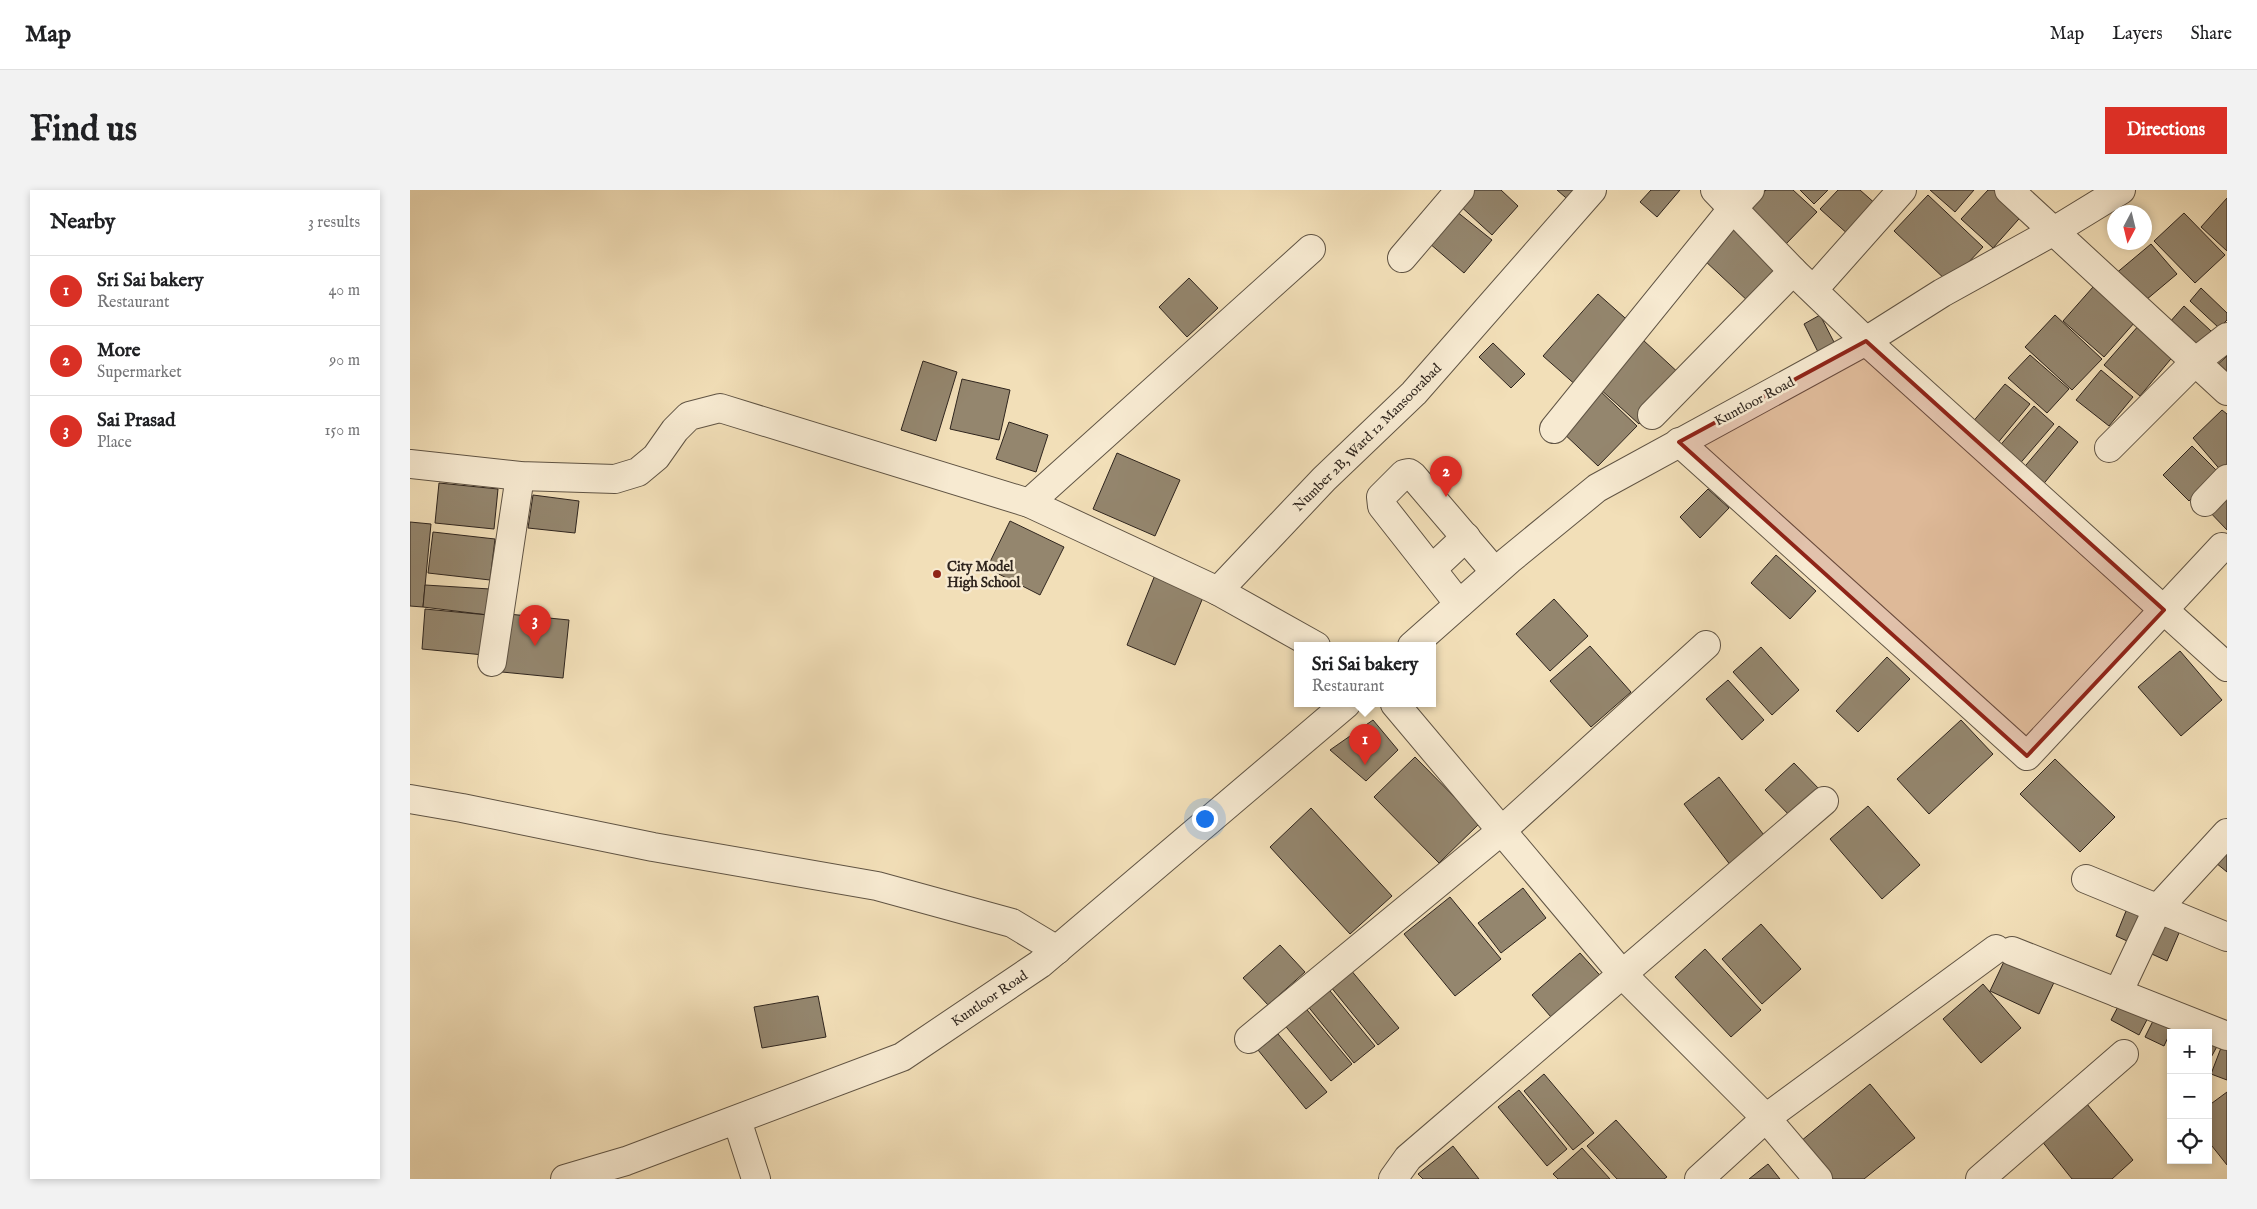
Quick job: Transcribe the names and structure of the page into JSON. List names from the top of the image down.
{
  "streets": {
    "street": ["Kuntloor Road", "Number 2B, Ward 12 Mansoorabad"]
  },
  "places": ["City Model High School"],
  "north": "bottom",
  "page": {
    "header": "Map",
    "nav": ["Map", "Layers", "Share"],
    "buttons": "Directions",
    "title": "Find us",
    "heading": ["Nearby", "3 results"],
    "list": [
      {
        "mark": "1",
        "name": "Sri Sai bakery",
        "note": "Restaurant",
        "value": "40 m"
      },
      {
        "mark": "2",
        "name": "More",
        "note": "Supermarket",
        "value": "90 m"
      },
      {
        "mark": "3",
        "name": "Sai Prasad",
        "note": "Place",
        "value": "150 m"
      }
    ],
    "pins": ["2", "3", "1"],
    "popup": ["Sri Sai bakery", "Restaurant"],
    "map_buttons": ["+", "−"]
  }
}
